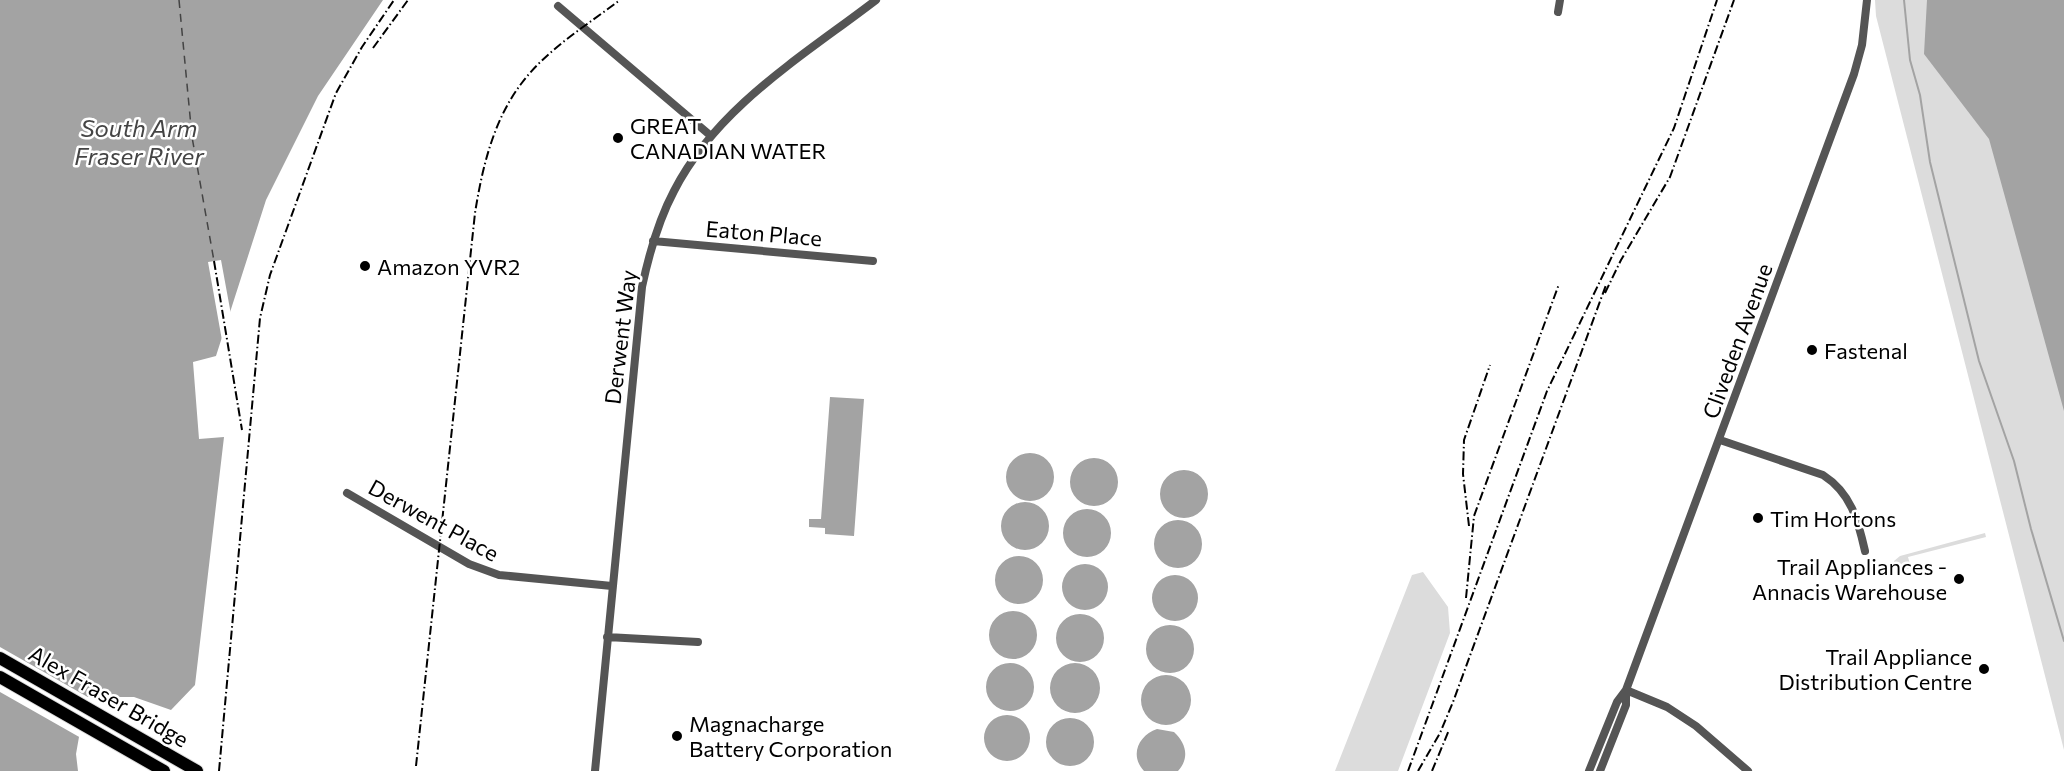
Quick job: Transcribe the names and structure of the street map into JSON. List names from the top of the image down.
{
  "streets": {
    "highway": ["Alex Fraser Bridge"],
    "street": [
      "Eaton Place",
      "Derwent Way",
      "Cliveden Avenue",
      "Derwent Place"
    ]
  },
  "crossings": [
    ["Eaton Place", "Derwent Way"],
    ["Derwent Way", "Derwent Place"]
  ],
  "water": ["South Arm Fraser River"],
  "places": [
    "GREAT CANADIAN WATER",
    "Amazon YVR2",
    "Fastenal",
    "Tim Hortons",
    "Trail Appliances - Annacis Warehouse",
    "Trail Appliance Distribution Centre",
    "Magnacharge Battery Corporation"
  ]
}
